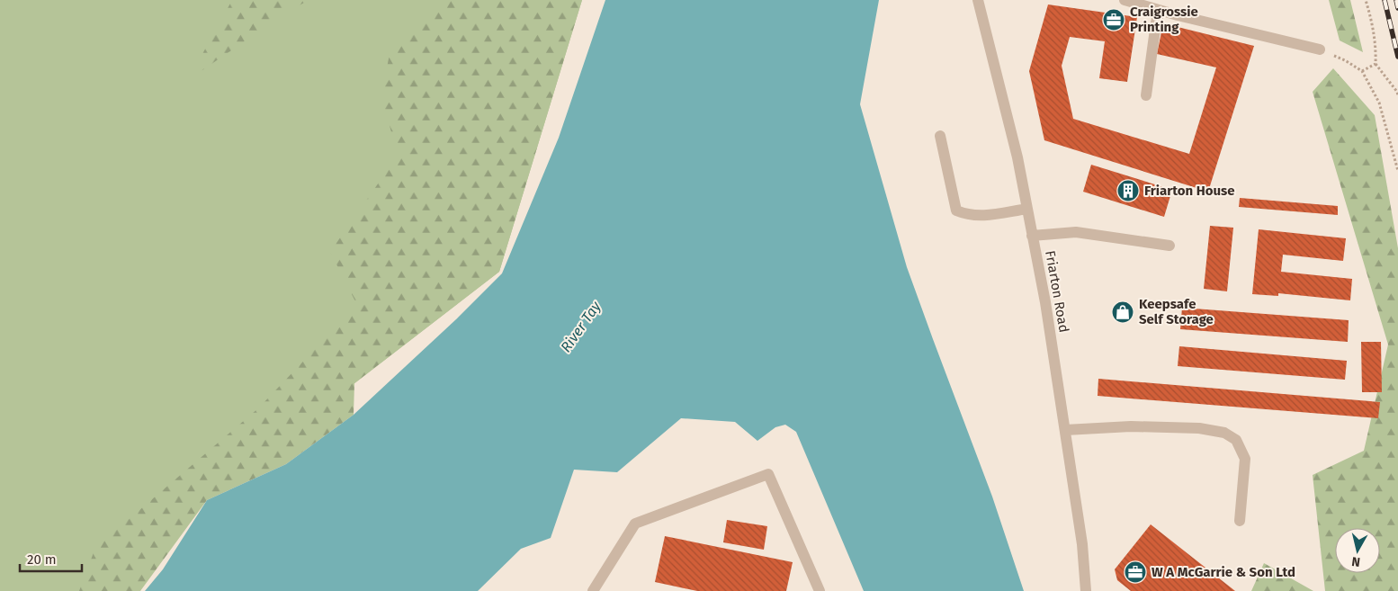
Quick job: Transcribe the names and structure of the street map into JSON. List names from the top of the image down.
{
  "streets": {
    "street": ["Friarton Road"]
  },
  "water": ["River Tay"],
  "places": {
    "office": ["Craigrossie Printing", "W A McGarrie & Son Ltd"],
    "building": ["Friarton House"],
    "shop": ["Keepsafe Self Storage"]
  },
  "scale_bar": "20 m",
  "north": "bottom"
}
